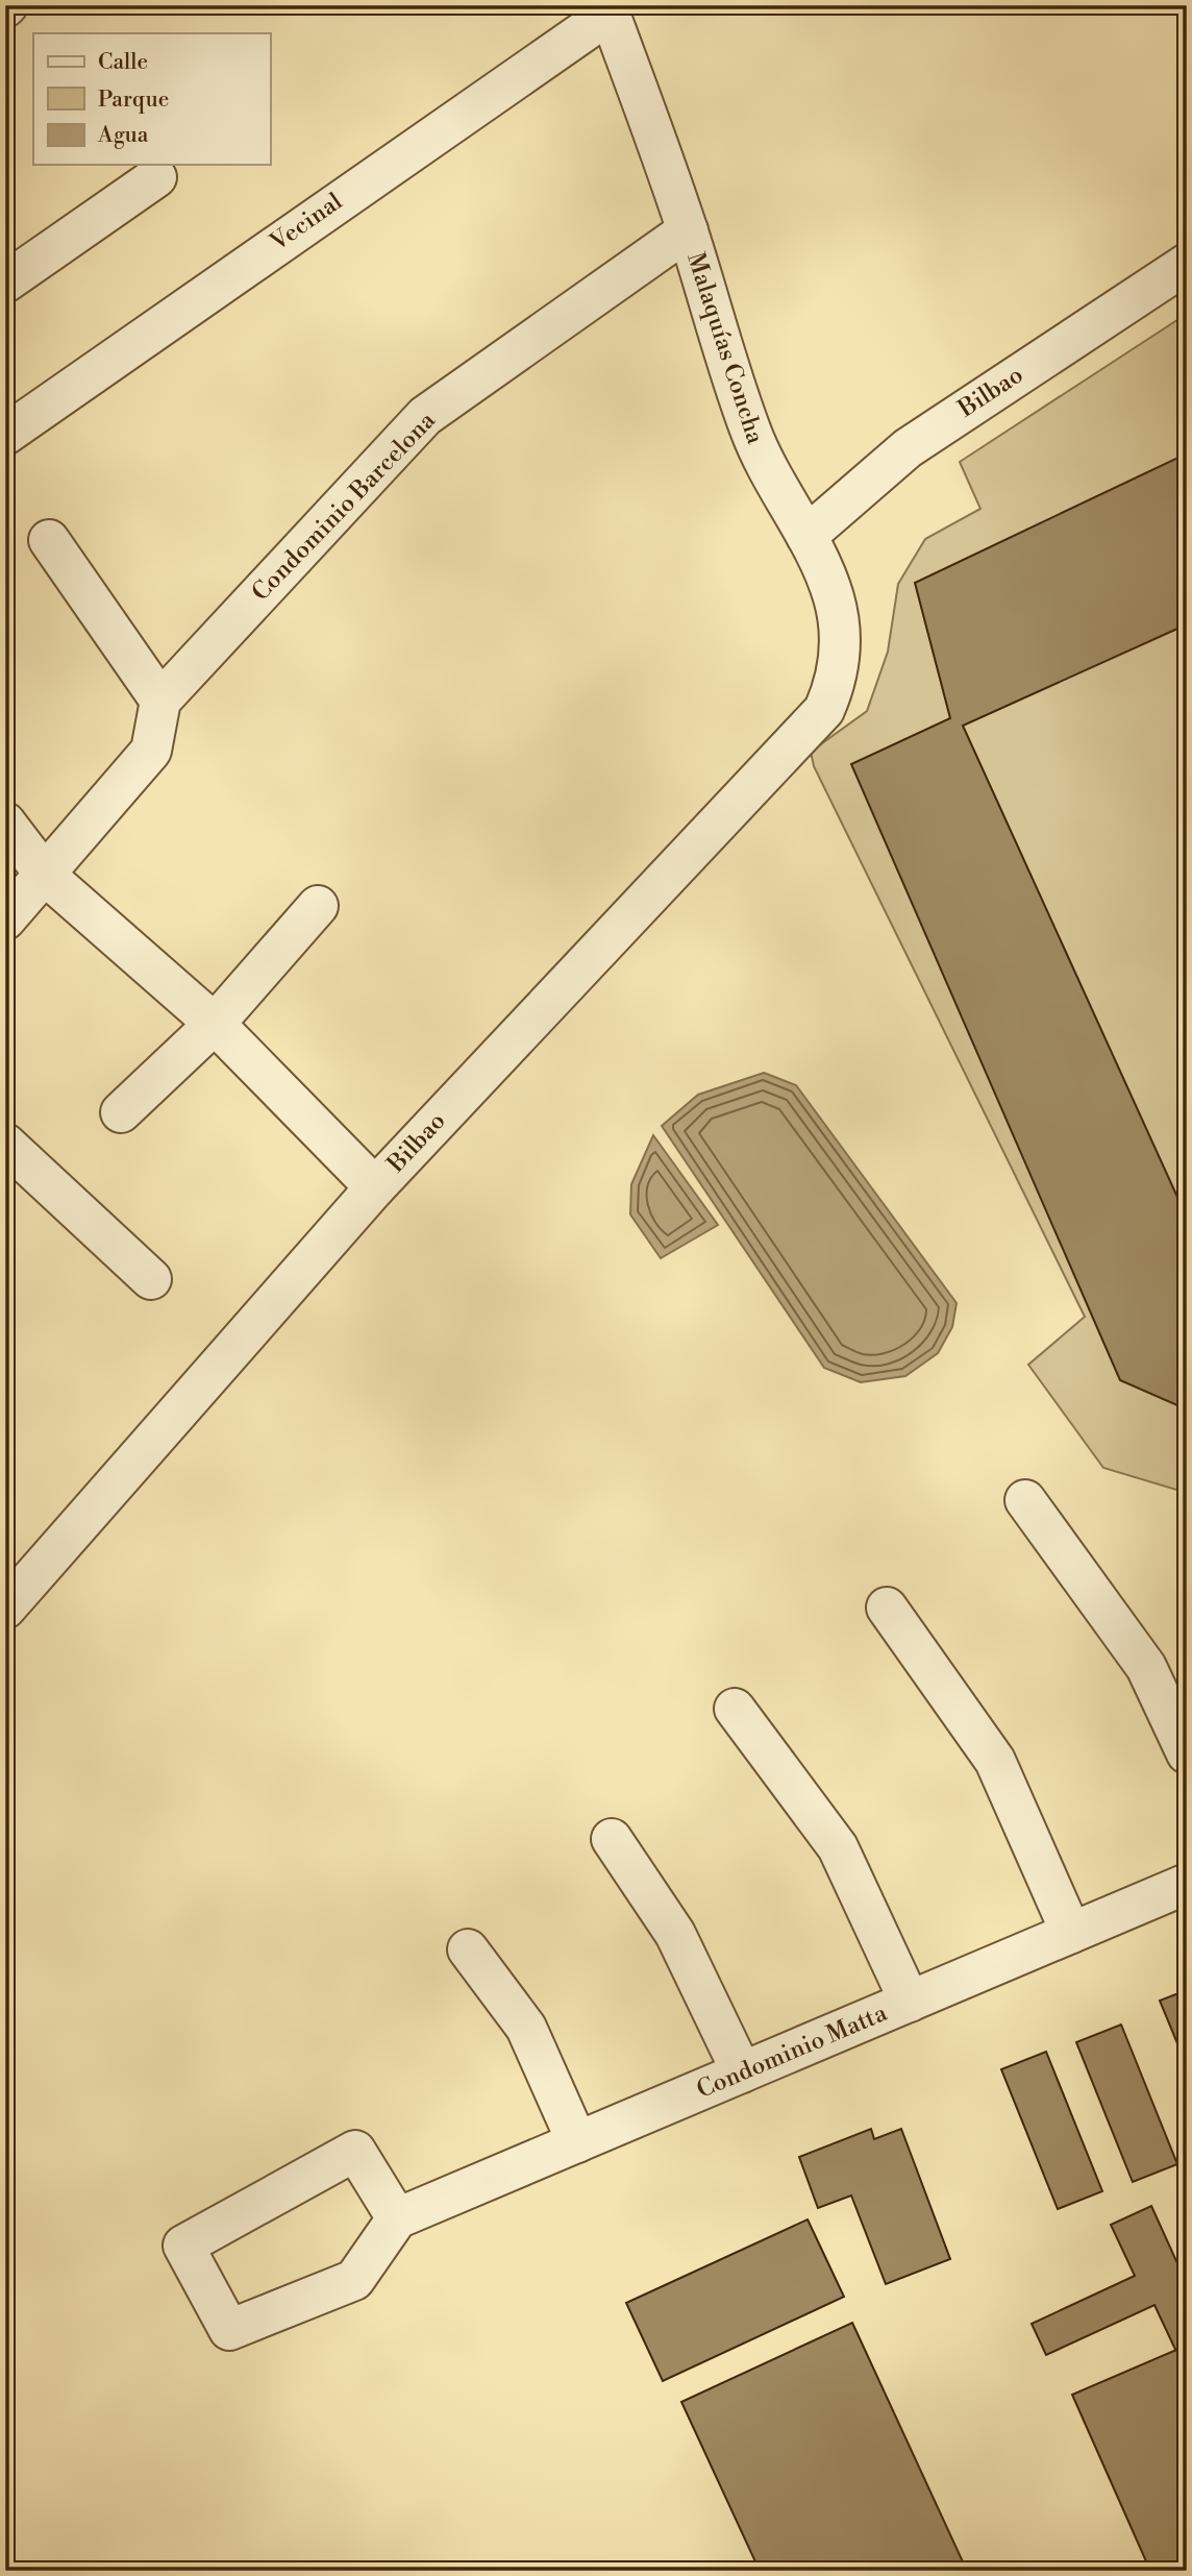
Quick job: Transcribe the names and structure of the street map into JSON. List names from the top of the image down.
{
  "streets": {
    "street": [
      "Vecinal",
      "Malaquías Concha",
      "Bilbao",
      "Condominio Barcelona",
      "Condominio Matta"
    ]
  },
  "crossings": [
    ["Vecinal", "Malaquías Concha"],
    ["Malaquías Concha", "Bilbao"],
    ["Malaquías Concha", "Condominio Barcelona"]
  ],
  "legend": ["Calle", "Parque", "Agua"]
}
